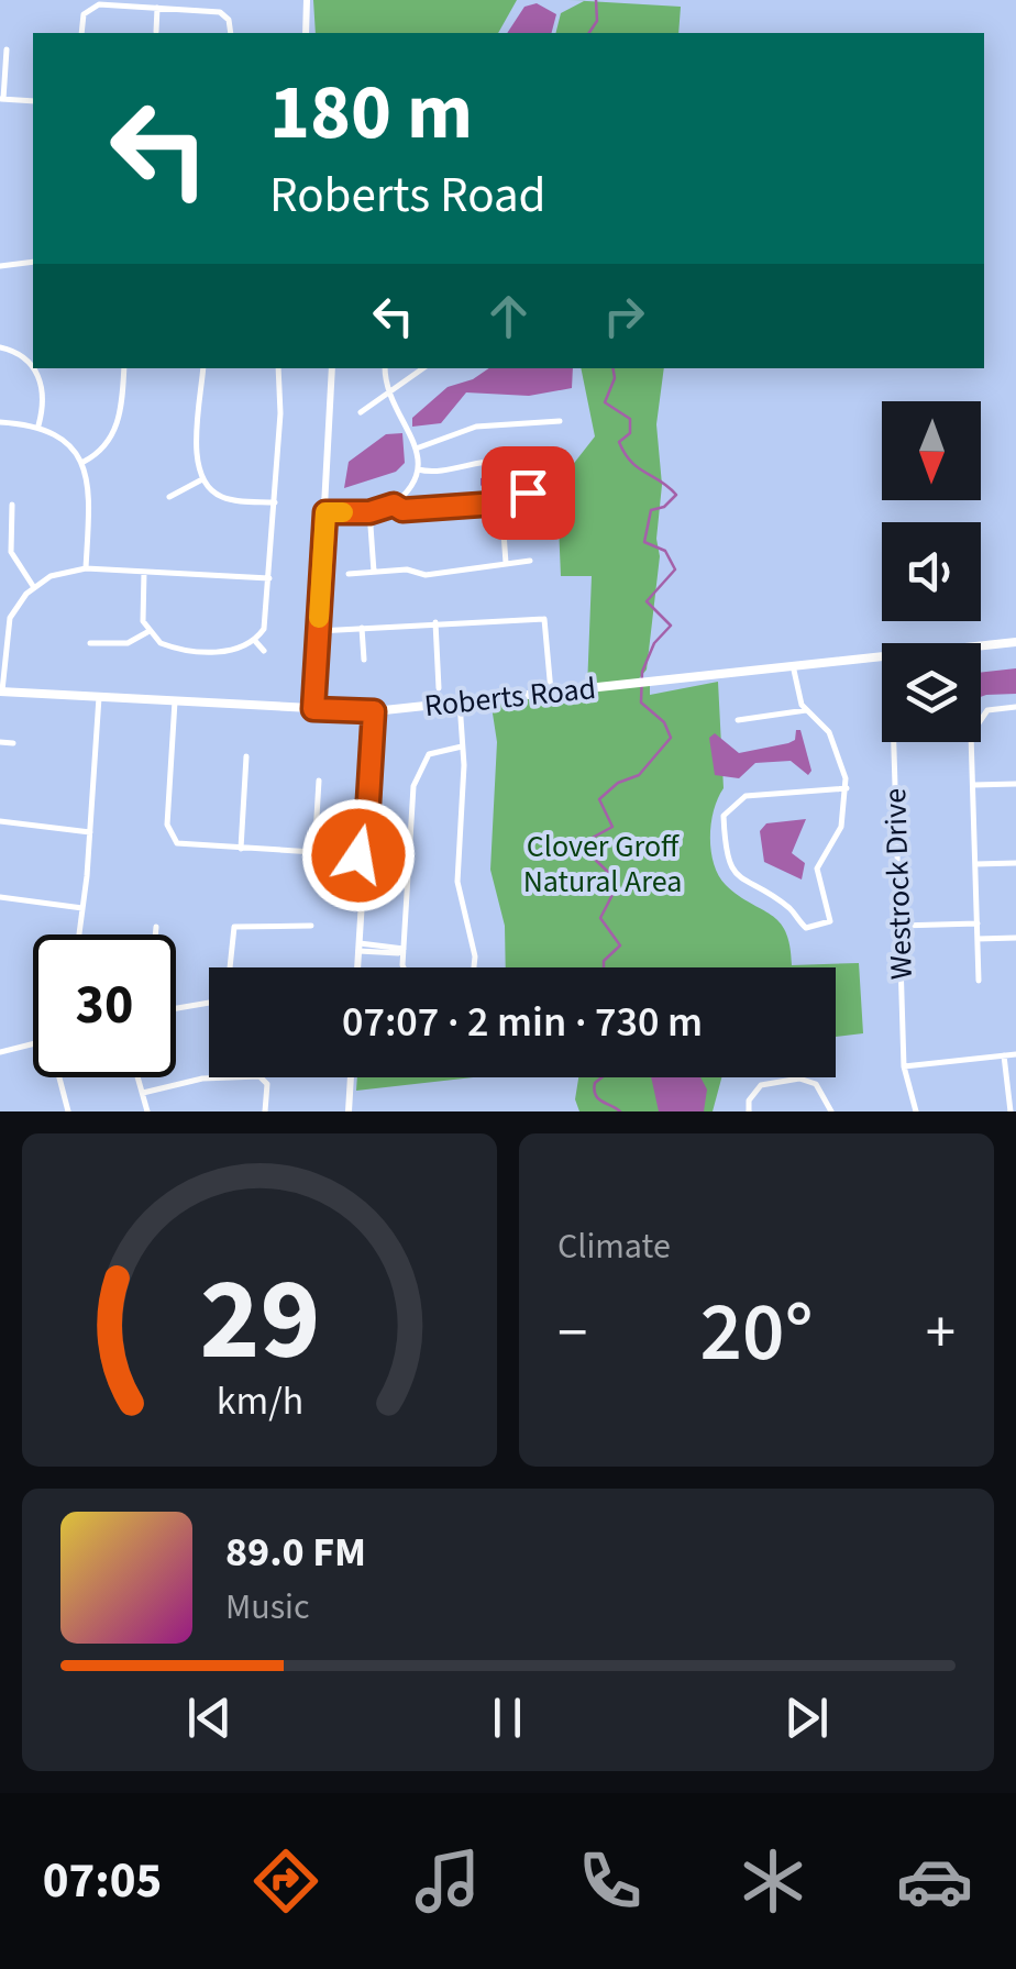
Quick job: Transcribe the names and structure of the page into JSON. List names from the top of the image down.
{
  "streets": {
    "main road": ["Roberts Road"],
    "street": ["Westrock Drive"]
  },
  "parks": ["Clover Groff Natural Area"],
  "north": "bottom",
  "page": {
    "turn": ["180 m", "Roberts Road"],
    "limit": "30",
    "trip": "07:07 · 2 min · 730 m",
    "tile": "Climate",
    "heat": ["−", "20°", "+"],
    "song": ["89.0 FM", "Music"],
    "tabs": "07:05",
    "gauge": ["29", "km/h"]
  }
}
